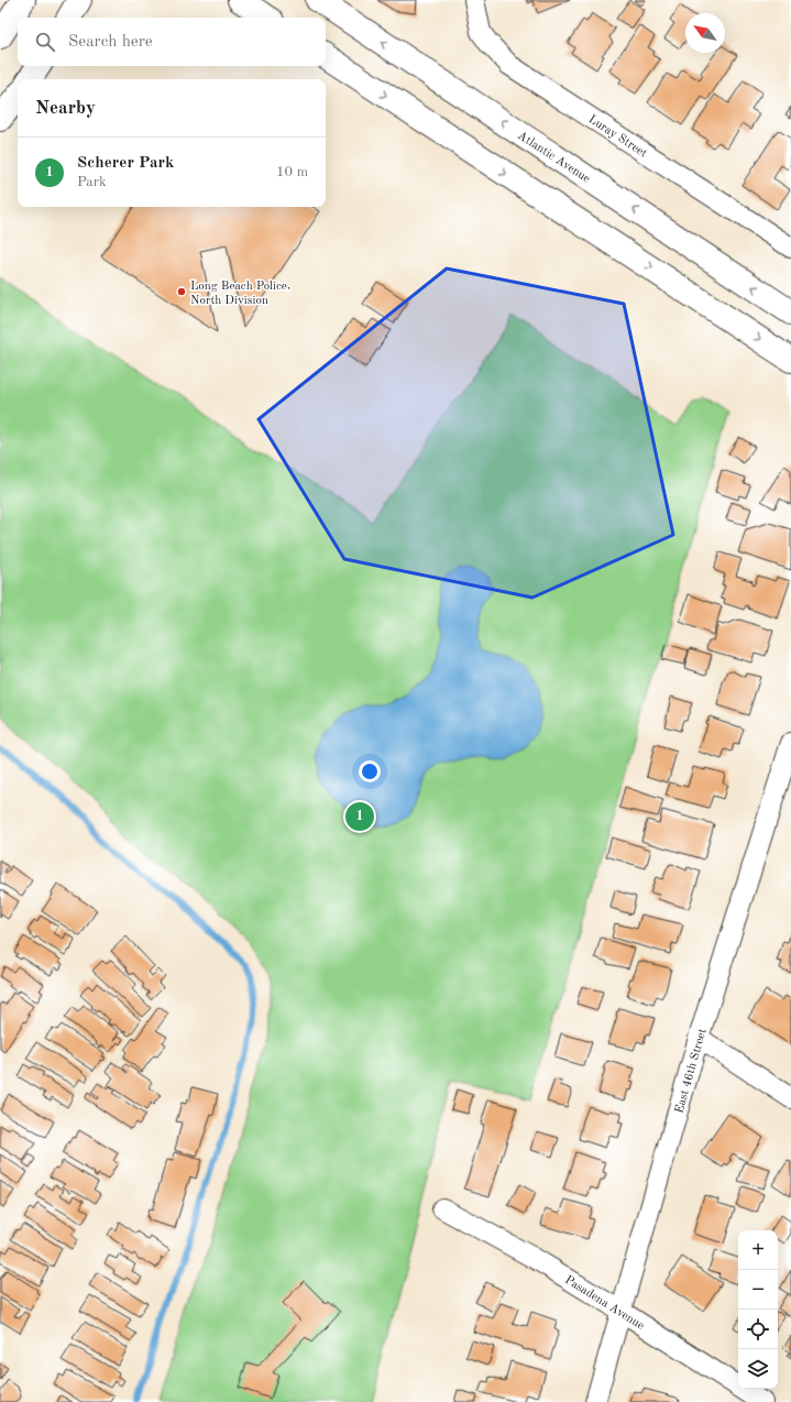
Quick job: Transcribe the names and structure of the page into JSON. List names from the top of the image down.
{
  "streets": {
    "main road": ["Atlantic Avenue"],
    "street": ["Luray Street", "East 46th Street", "Pasadena Avenue"]
  },
  "crossings": [
    ["East 46th Street", "Pasadena Avenue"]
  ],
  "places": ["Long Beach Police, North Division"],
  "north": "top left",
  "page": {
    "search": "Search here",
    "heading": "Nearby",
    "list": [
      {
        "mark": "1",
        "name": "Scherer Park",
        "note": "Park",
        "value": "10 m"
      }
    ],
    "pins": "1",
    "map_buttons": ["+", "−"]
  }
}
